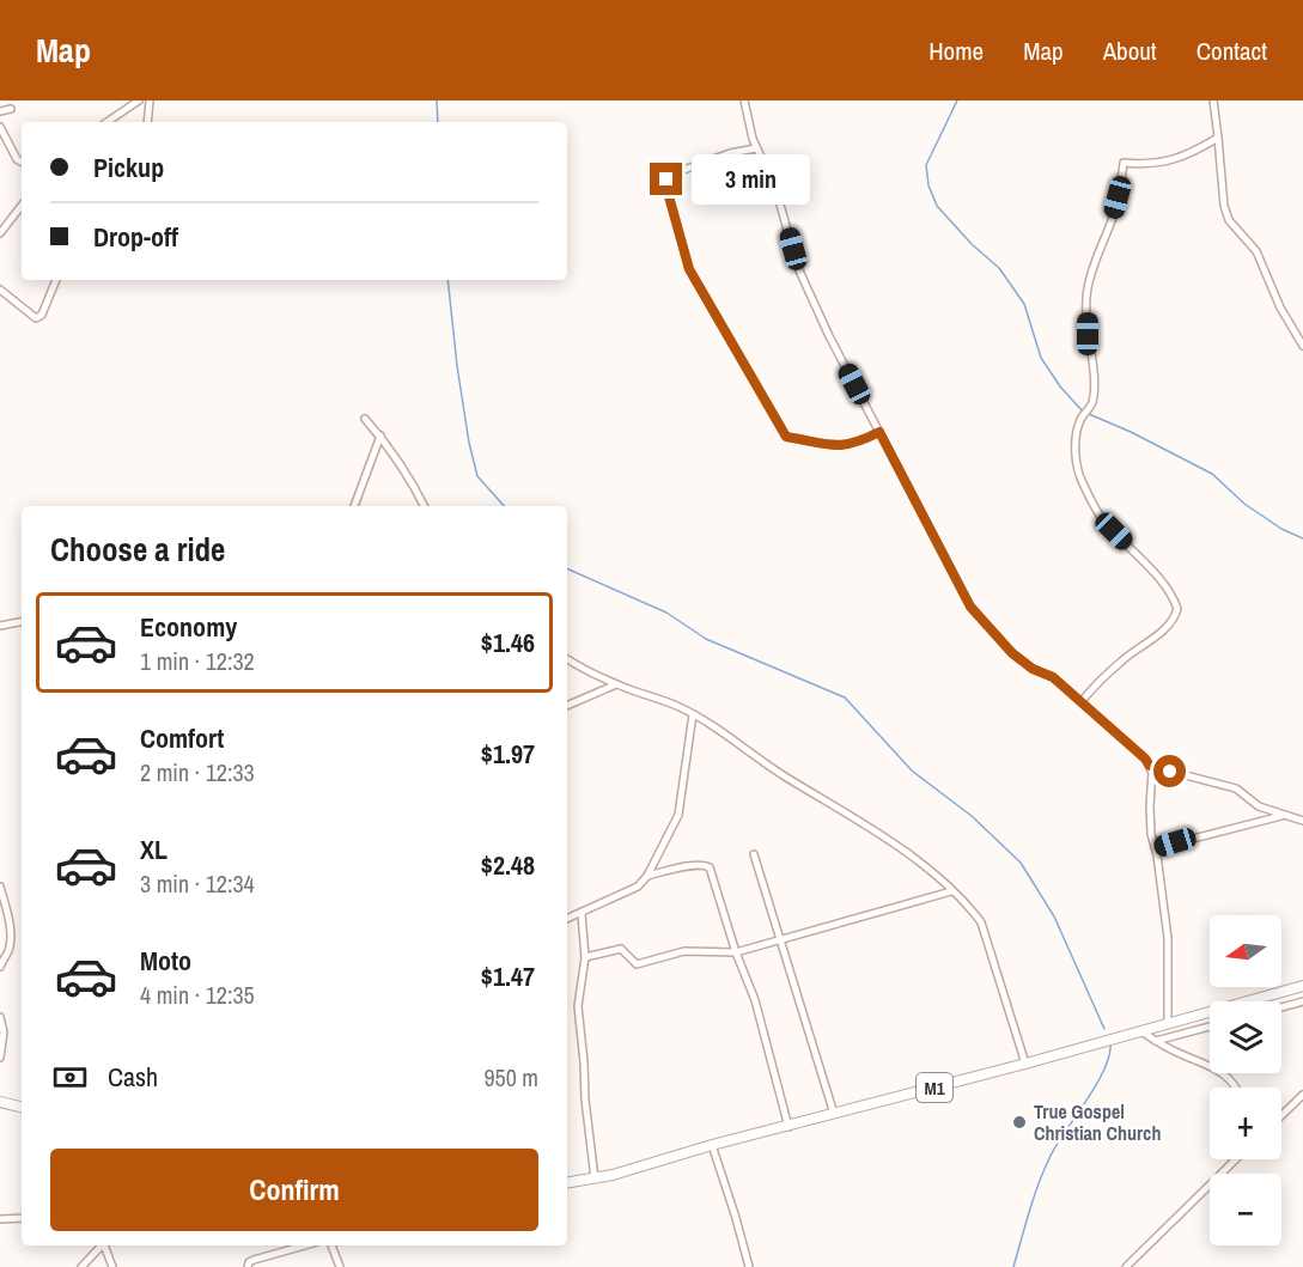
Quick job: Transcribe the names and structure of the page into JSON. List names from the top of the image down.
{
  "streets": {
    "highway": ["M1"]
  },
  "places": ["True Gospel Christian Church"],
  "north": "left",
  "page": {
    "header": "Map",
    "nav": [
      "Home",
      "Map",
      "About",
      "Contact"
    ],
    "banner": ["Pickup", "Drop-off"],
    "bubble": "3 min",
    "heading": "Choose a ride",
    "list": [
      {
        "name": "Economy",
        "note": "1 min · 12:32",
        "value": "$1.46"
      },
      {
        "name": "Comfort",
        "note": "2 min · 12:33",
        "value": "$1.97"
      },
      {
        "name": "XL",
        "note": "3 min · 12:34",
        "value": "$2.48"
      },
      {
        "name": "Moto",
        "note": "4 min · 12:35",
        "value": "$1.47"
      }
    ],
    "map_buttons": ["+", "−"],
    "pay": ["Cash", "950 m"],
    "buttons": "Confirm"
  }
}
